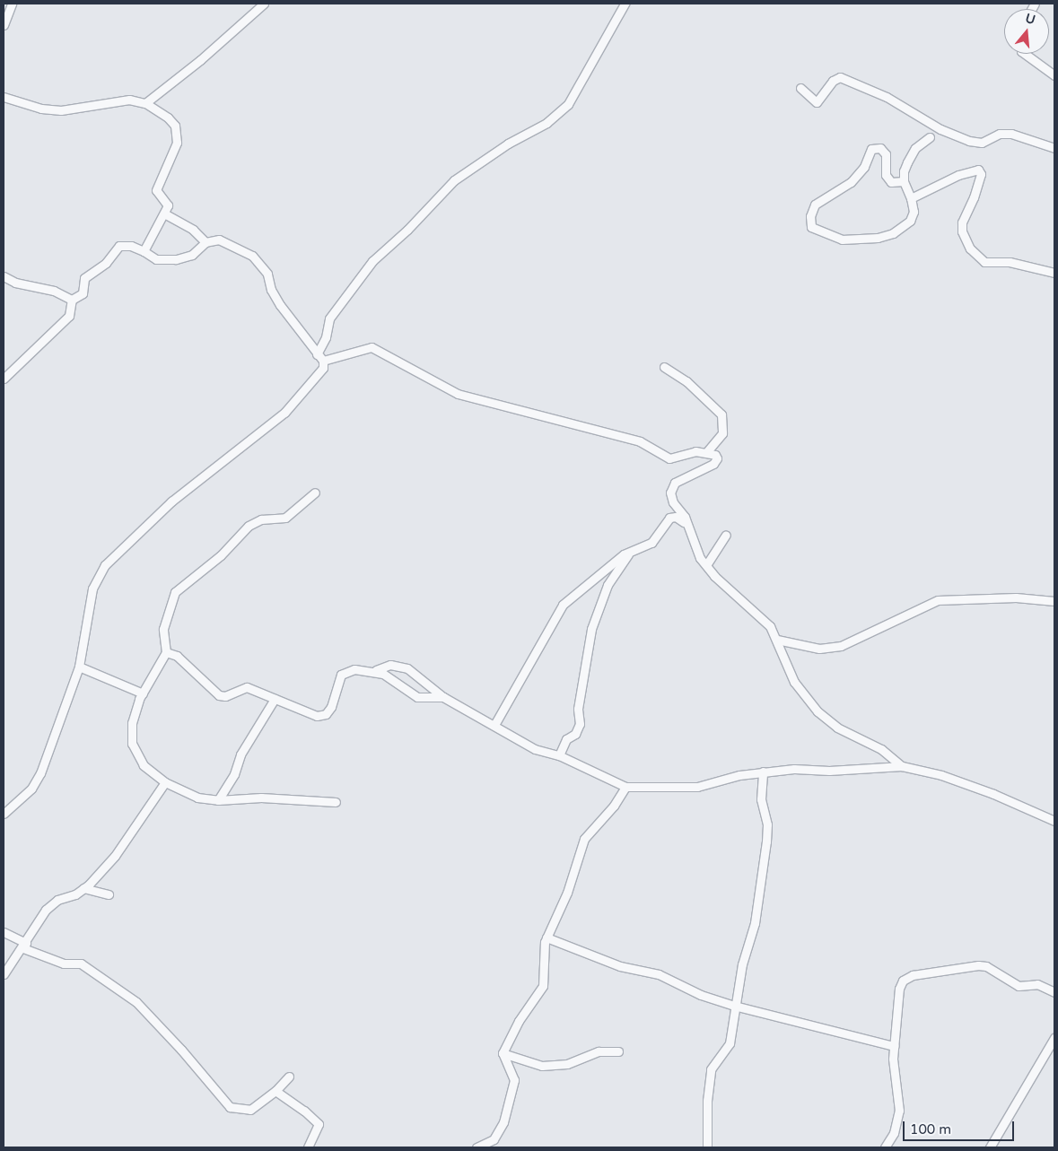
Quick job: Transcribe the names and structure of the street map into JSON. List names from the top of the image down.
{
  "scale_bar": "100 m",
  "north": "top"
}
